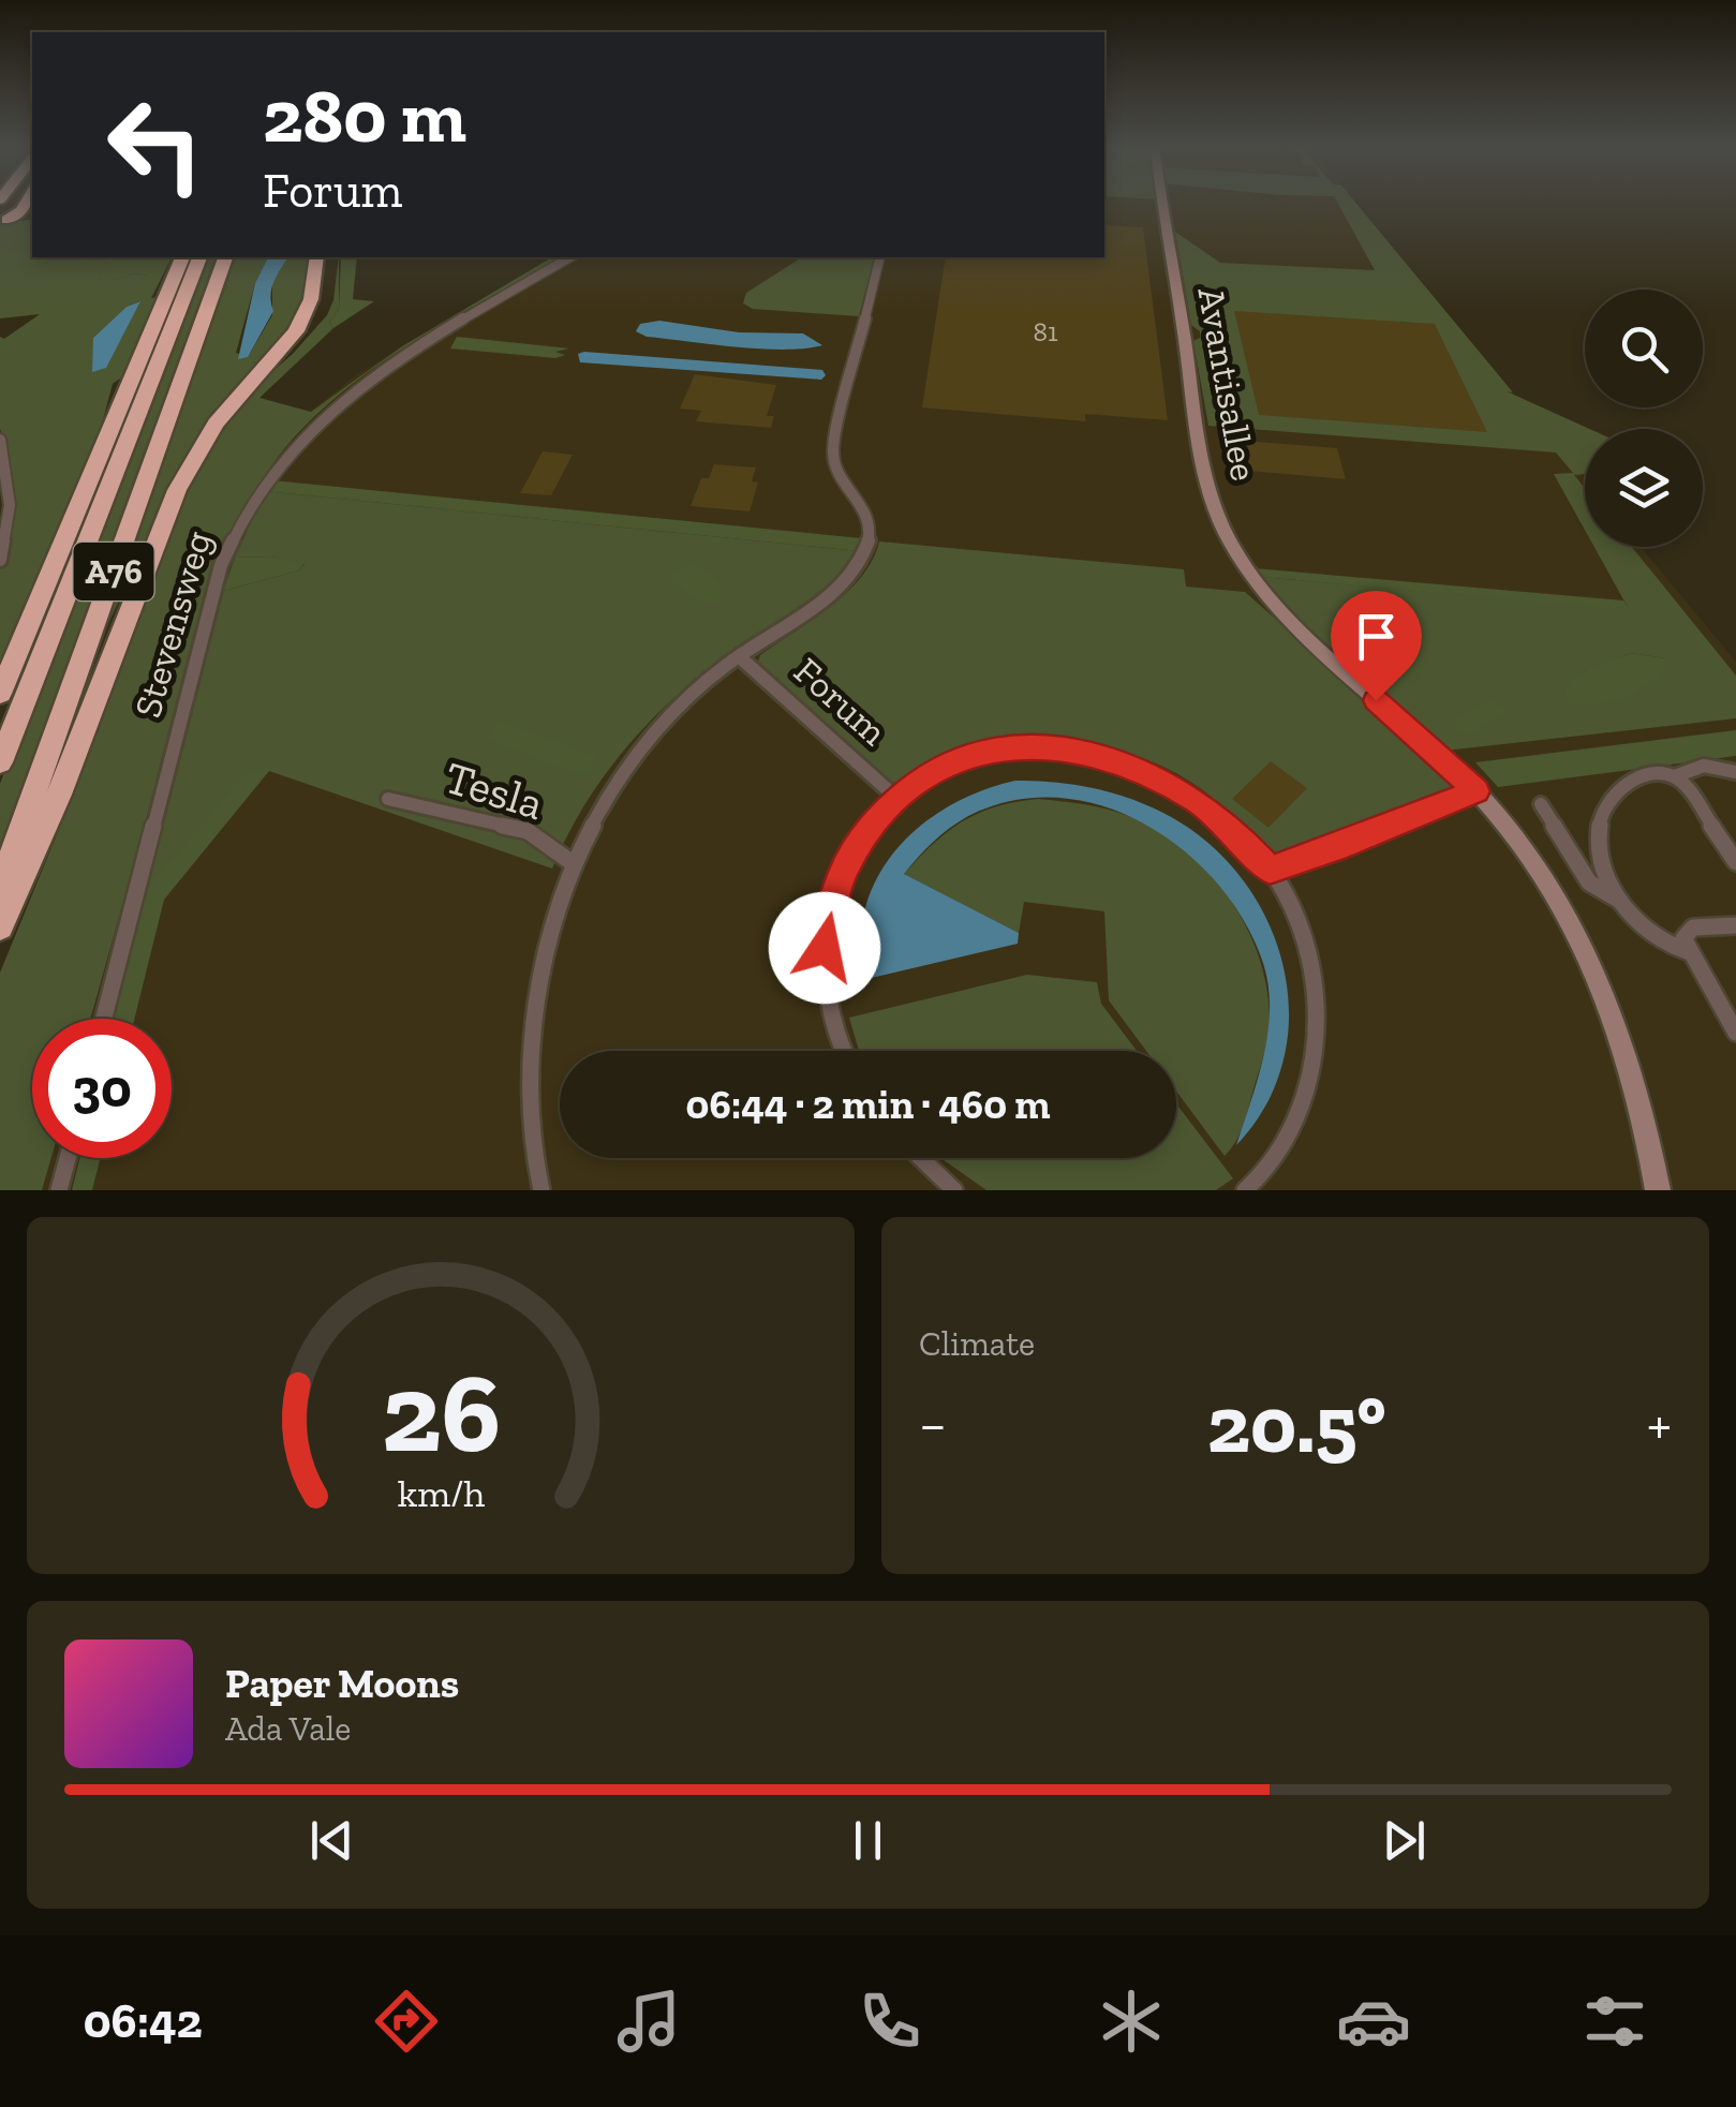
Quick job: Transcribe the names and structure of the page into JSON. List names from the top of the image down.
{
  "streets": {
    "highway": ["A76"],
    "street": [
      "Avantisallee",
      "Stevensweg",
      "Forum",
      "Tesla"
    ]
  },
  "house_numbers": ["81"],
  "page": {
    "turn": ["280 m", "Forum"],
    "limit": "30",
    "trip": "06:44 · 2 min · 460 m",
    "tile": "Climate",
    "heat": ["−", "20.5°", "+"],
    "song": ["Paper Moons", "Ada Vale"],
    "tabs": "06:42",
    "gauge": ["26", "km/h"]
  }
}
